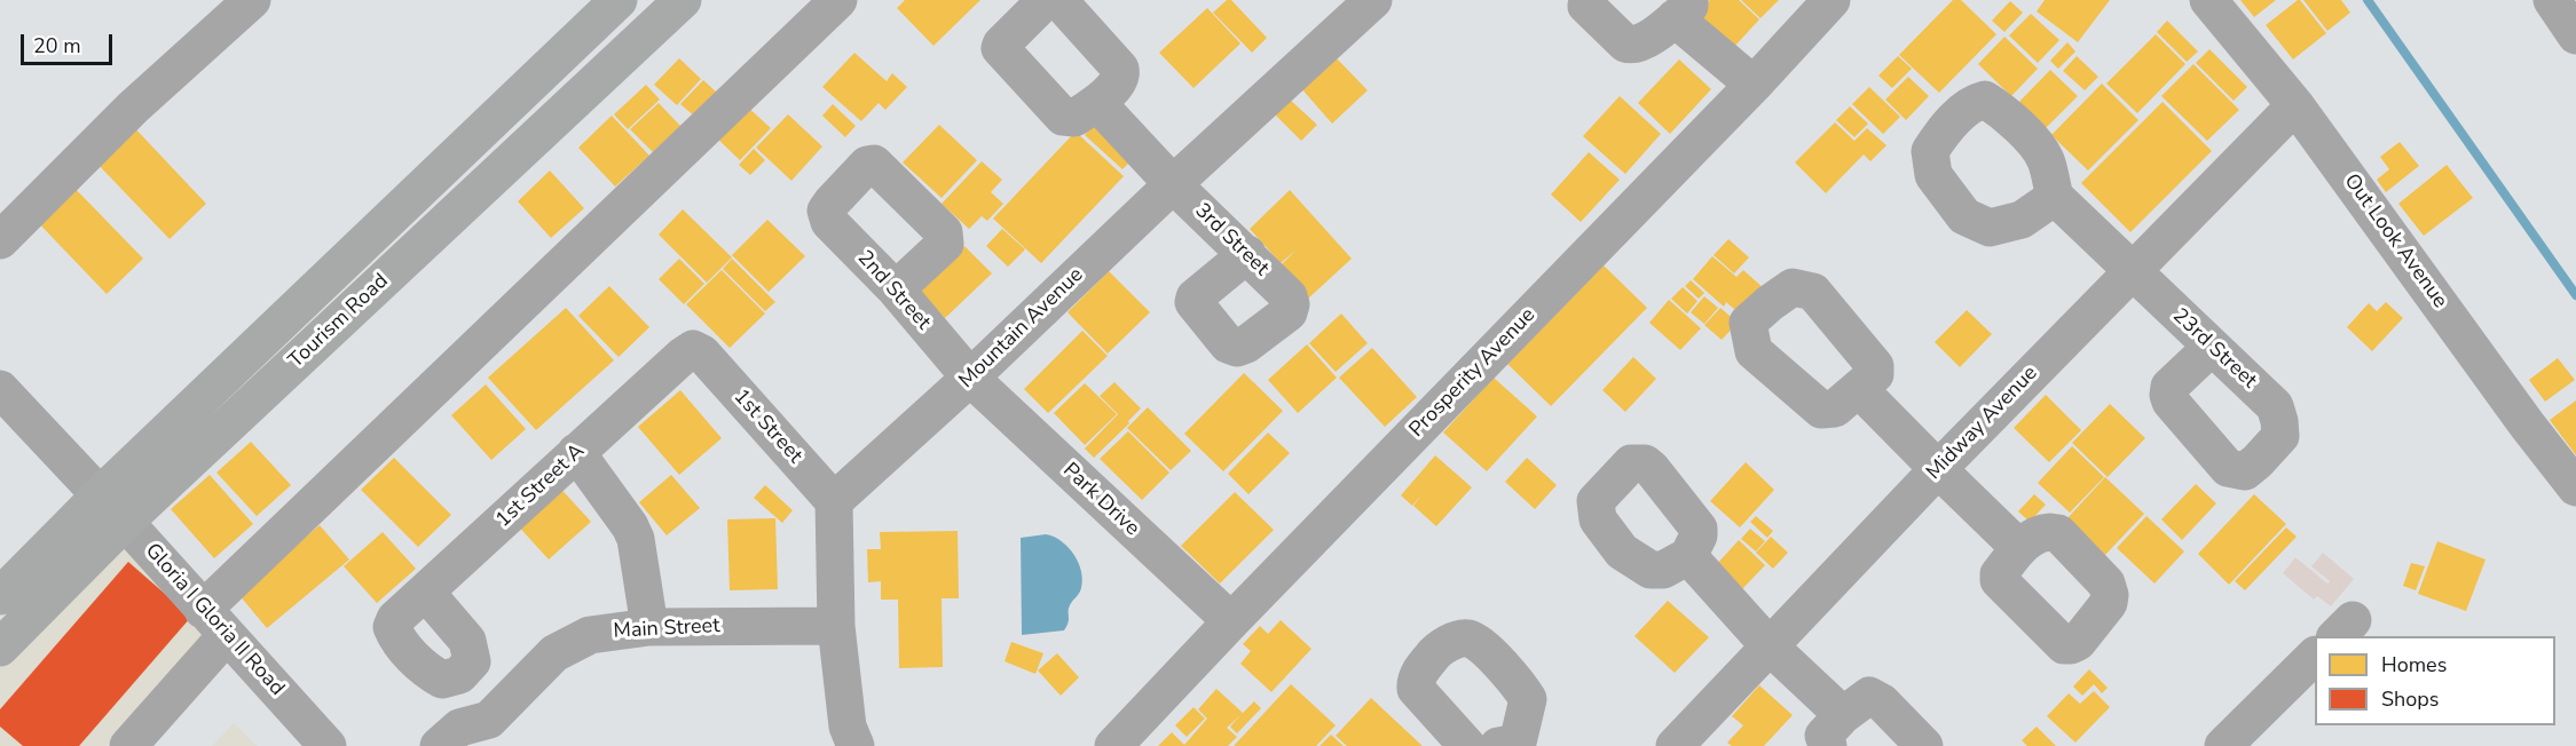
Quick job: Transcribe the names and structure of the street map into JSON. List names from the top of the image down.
{
  "streets": {
    "main road": ["Tourism Road"],
    "street": [
      "3rd Street",
      "Out Look Avenue",
      "2nd Street",
      "Mountain Avenue",
      "23rd Street",
      "Prosperity Avenue",
      "Midway Avenue",
      "1st Street",
      "1st Street A",
      "Park Drive",
      "Gloria I Gloria II Road",
      "Main Street"
    ]
  },
  "crossings": [
    ["3rd Street", "Mountain Avenue"],
    ["Out Look Avenue", "Midway Avenue"],
    ["2nd Street", "Mountain Avenue"],
    ["2nd Street", "Park Drive"],
    ["Tourism Road", "Gloria I Gloria II Road"],
    ["Mountain Avenue", "1st Street"],
    ["Mountain Avenue", "Park Drive"],
    ["23rd Street", "Midway Avenue"],
    ["Prosperity Avenue", "Park Drive"],
    ["1st Street", "1st Street A"]
  ],
  "legend": ["Homes", "Shops"],
  "scale_bar": "20 m"
}
